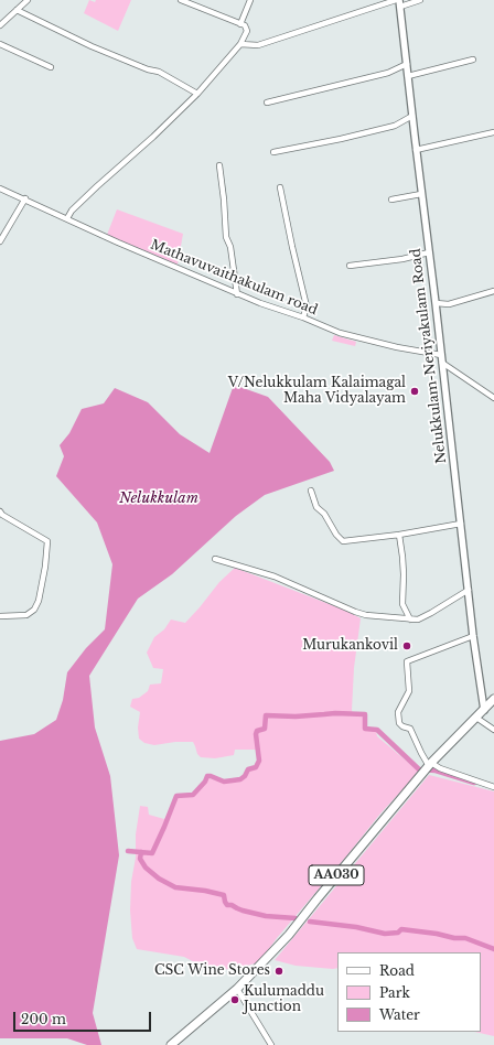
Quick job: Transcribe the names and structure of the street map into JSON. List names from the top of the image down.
{
  "streets": {
    "highway": ["AA030"],
    "main road": ["Nelukkulam-Neriyakulam Road"],
    "street": ["Mathavuvaithakulam road"]
  },
  "crossings": [
    ["Mathavuvaithakulam road", "Nelukkulam-Neriyakulam Road"],
    ["Nelukkulam-Neriyakulam Road", "AA030"]
  ],
  "water": ["Nelukkulam"],
  "places": [
    "V/Nelukkulam Kalaimagal Maha Vidyalayam",
    "Murukankovil",
    "CSC Wine Stores",
    "Kulumaddu Junction"
  ],
  "legend": ["Road", "Park", "Water"],
  "scale_bar": "200 m"
}
